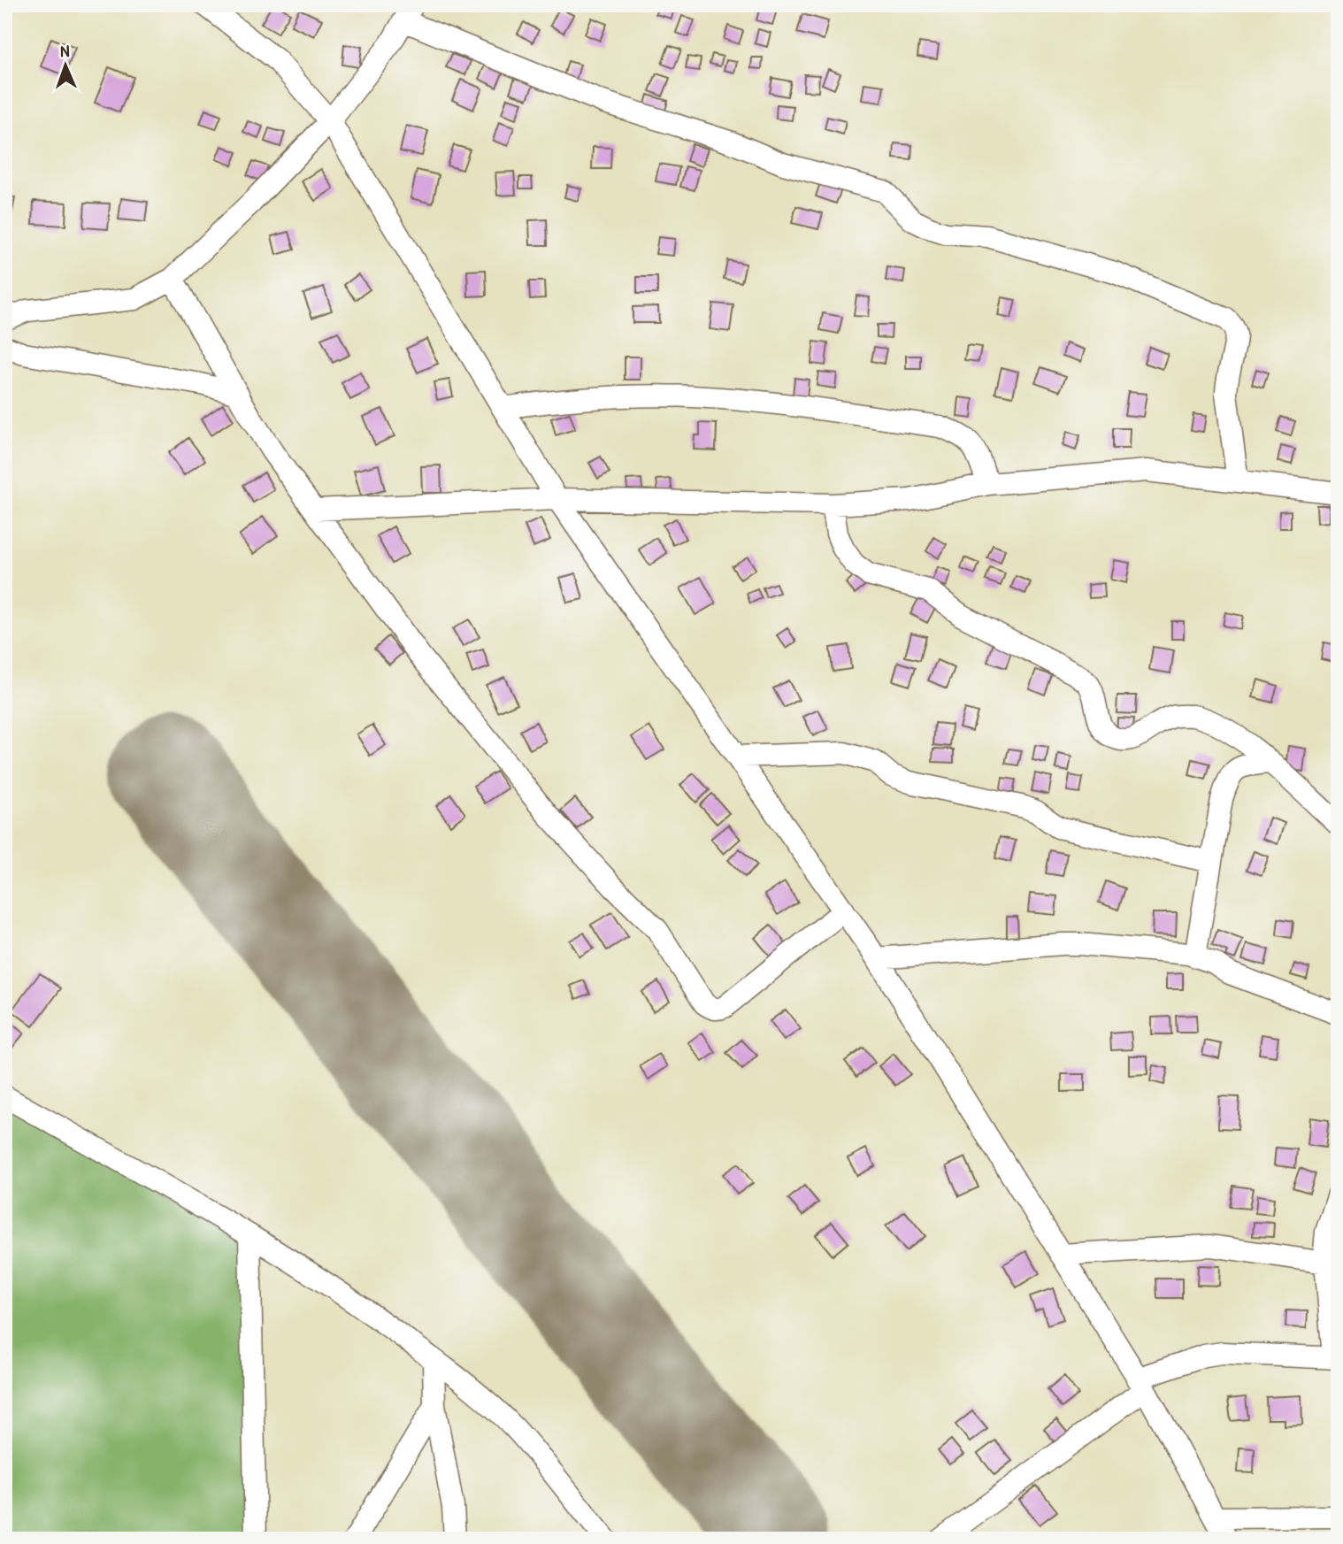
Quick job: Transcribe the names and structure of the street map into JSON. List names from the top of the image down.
{
  "north": "top"
}
